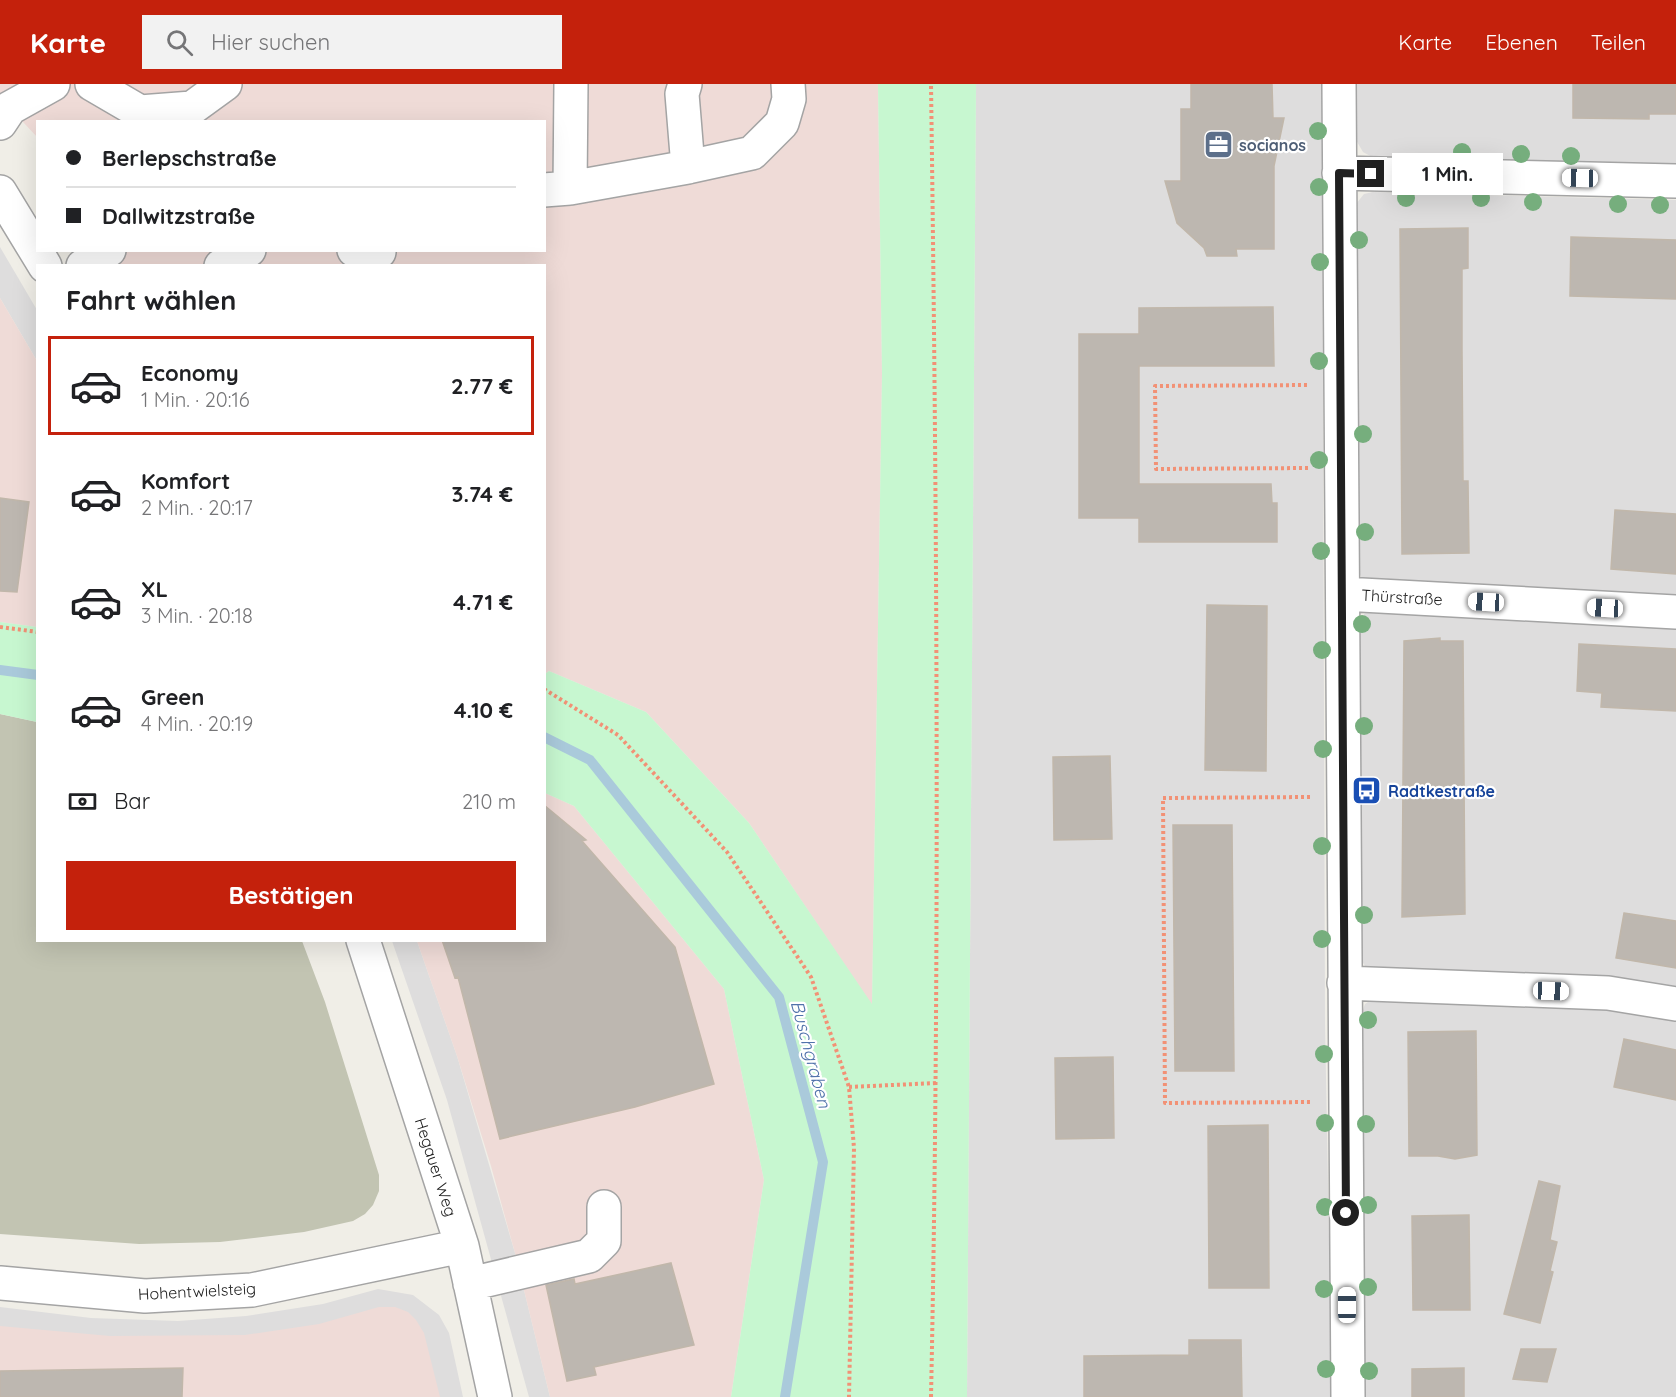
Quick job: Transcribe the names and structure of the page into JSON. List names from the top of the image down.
{
  "streets": {
    "street": ["Thürstraße", "Hegauer Weg", "Hohentwielsteig"]
  },
  "crossings": [
    ["Hegauer Weg", "Hohentwielsteig"]
  ],
  "water": ["Buschgraben"],
  "places": {
    "office": ["socianos"],
    "bus stop": ["Radtkestraße"]
  },
  "page": {
    "header": "Karte",
    "search": "Hier suchen",
    "nav": ["Karte", "Ebenen", "Teilen"],
    "banner": ["Berlepschstraße", "Dallwitzstraße"],
    "bubble": "1 Min.",
    "heading": "Fahrt wählen",
    "list": [
      {
        "name": "Economy",
        "note": "1 Min. · 20:16",
        "value": "2.77 €"
      },
      {
        "name": "Komfort",
        "note": "2 Min. · 20:17",
        "value": "3.74 €"
      },
      {
        "name": "XL",
        "note": "3 Min. · 20:18",
        "value": "4.71 €"
      },
      {
        "name": "Green",
        "note": "4 Min. · 20:19",
        "value": "4.10 €"
      }
    ],
    "pay": ["Bar", "210 m"],
    "buttons": "Bestätigen"
  }
}
